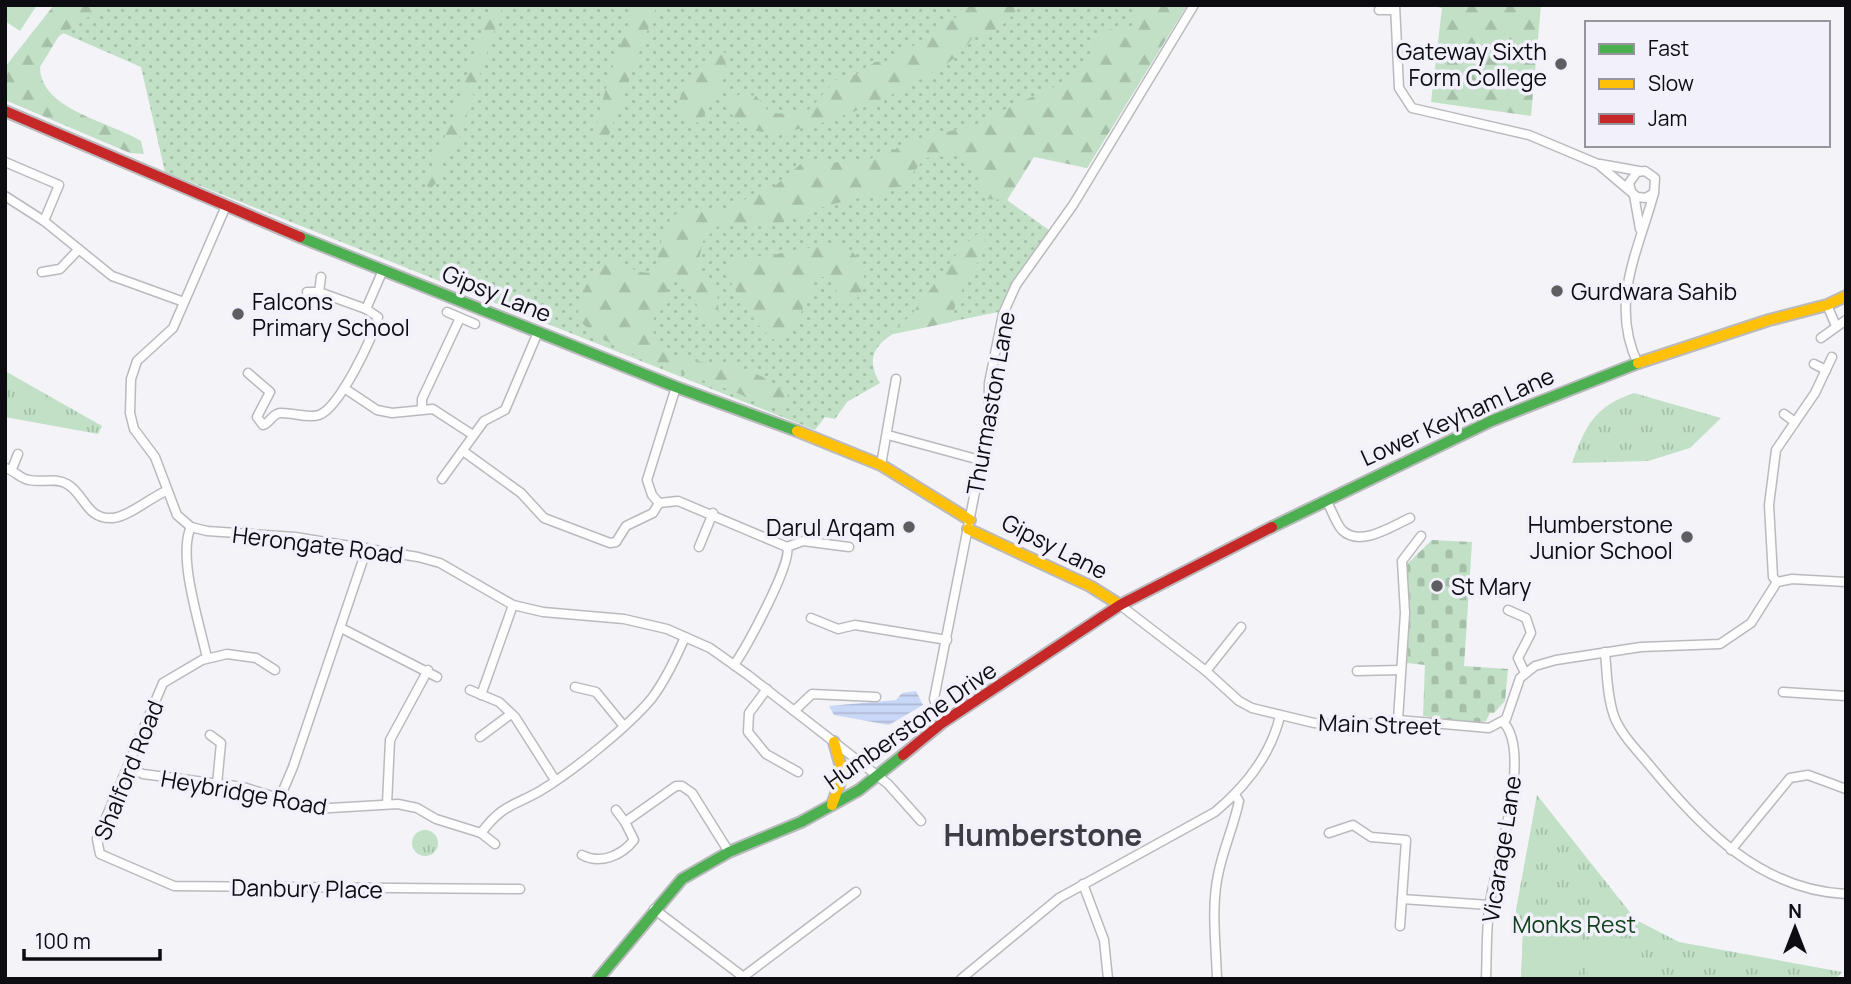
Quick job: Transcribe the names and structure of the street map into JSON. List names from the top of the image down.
{
  "streets": {
    "street": [
      "Gipsy Lane",
      "Thurmaston Lane",
      "Lower Keyham Lane",
      "Herongate Road",
      "Main Street",
      "Humberstone Drive",
      "Shalford Road",
      "Heybridge Road",
      "Vicarage Lane",
      "Danbury Place"
    ]
  },
  "crossings": [
    ["Gipsy Lane", "Thurmaston Lane"],
    ["Gipsy Lane", "Lower Keyham Lane"],
    ["Gipsy Lane", "Main Street"],
    ["Gipsy Lane", "Humberstone Drive"],
    ["Thurmaston Lane", "Humberstone Drive"],
    ["Lower Keyham Lane", "Main Street"],
    ["Lower Keyham Lane", "Humberstone Drive"],
    ["Herongate Road", "Humberstone Drive"],
    ["Main Street", "Humberstone Drive"],
    ["Main Street", "Vicarage Lane"],
    ["Shalford Road", "Heybridge Road"],
    ["Shalford Road", "Danbury Place"]
  ],
  "districts": ["Humberstone"],
  "parks": ["Monks Rest"],
  "places": [
    "Gateway Sixth Form College",
    "Gurdwara Sahib",
    "Falcons Primary School",
    "Darul Arqam",
    "Humberstone Junior School",
    "St Mary"
  ],
  "legend": ["Fast", "Slow", "Jam"],
  "scale_bar": "100 m",
  "north": "top"
}
